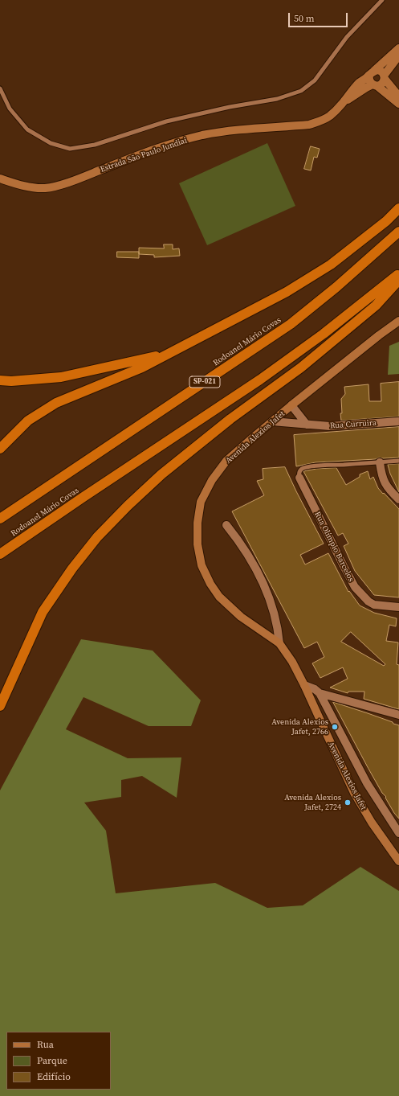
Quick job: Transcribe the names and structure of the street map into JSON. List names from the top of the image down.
{
  "streets": {
    "highway": ["Rodoanel Mário Covas", "SP-021"],
    "main road": ["Estrada São Paulo Jundiai", "Avenida Alexios Jafet"],
    "street": ["Rua Curruira", "Rua Olímpio Barcelos"]
  },
  "crossings": [
    ["Rua Curruira", "Avenida Alexios Jafet"]
  ],
  "places": ["Avenida Alexios Jafet, 2766", "Avenida Alexios Jafet, 2724"],
  "legend": ["Rua", "Parque", "Edifício"],
  "scale_bar": "50 m"
}
